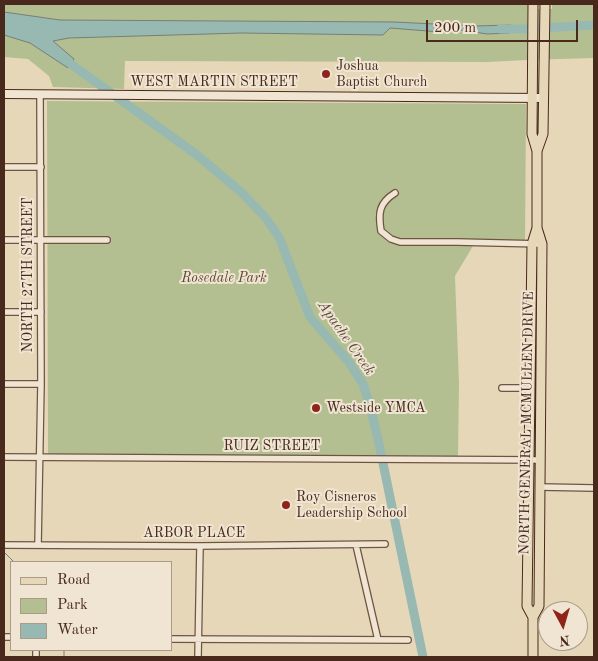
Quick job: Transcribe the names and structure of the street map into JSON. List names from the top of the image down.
{
  "streets": {
    "main road": ["NORTH GENERAL MCMULLEN DRIVE"],
    "street": [
      "WEST MARTIN STREET",
      "NORTH 27TH STREET",
      "RUIZ STREET",
      "ARBOR PLACE"
    ]
  },
  "crossings": [
    ["WEST MARTIN STREET", "NORTH 27TH STREET"],
    ["WEST MARTIN STREET", "NORTH GENERAL MCMULLEN DRIVE"],
    ["NORTH 27TH STREET", "RUIZ STREET"],
    ["NORTH 27TH STREET", "ARBOR PLACE"],
    ["NORTH GENERAL MCMULLEN DRIVE", "RUIZ STREET"]
  ],
  "water": ["Apache Creek"],
  "parks": ["Rosedale Park"],
  "places": ["Joshua Baptist Church", "Westside YMCA", "Roy Cisneros Leadership School"],
  "legend": ["Road", "Park", "Water"],
  "scale_bar": "200 m",
  "north": "bottom"
}
